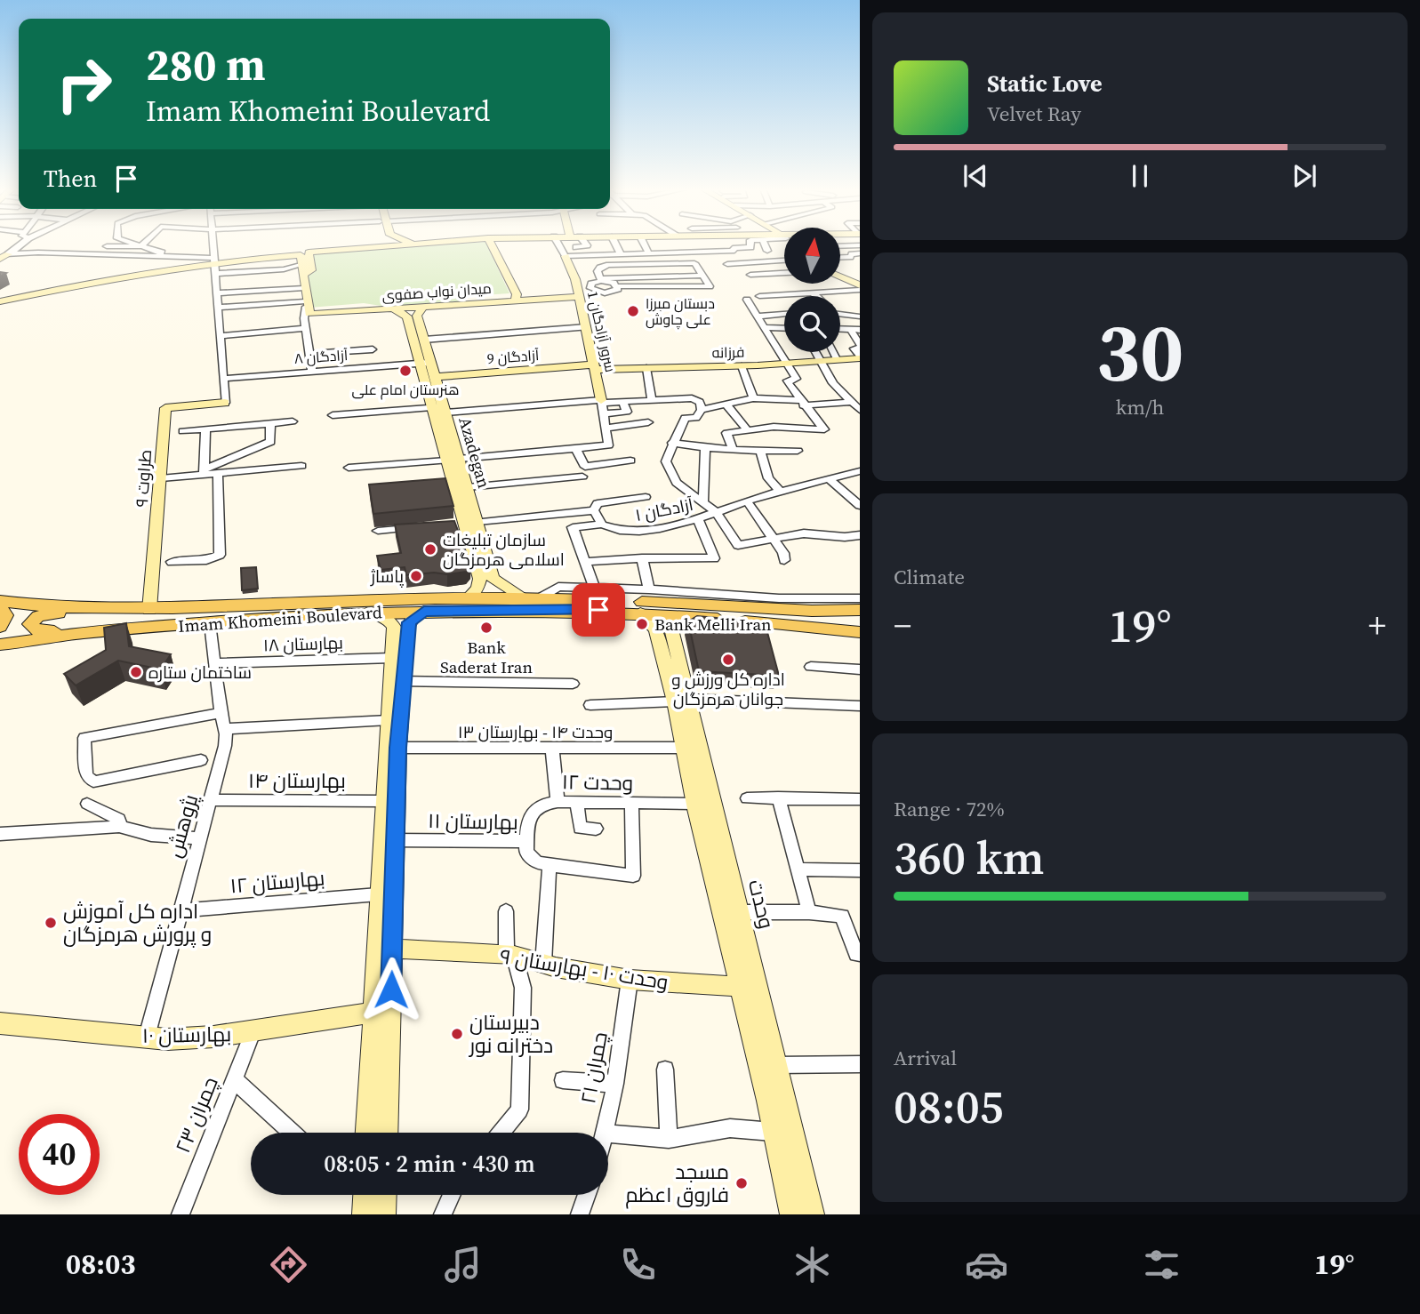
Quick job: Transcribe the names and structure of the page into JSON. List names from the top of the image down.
{
  "streets": {
    "main road": ["Imam Khomeini Boulevard"],
    "street": [
      "میدان نواب صفوی",
      "سرور آزادگان 1",
      "فرزانه",
      "آزادگان ۸",
      "آزادگان 9",
      "Azadegan",
      "طراوت ۹",
      "آزادگان ۱",
      "بهارستان ۱۸",
      "وحدت ۱۴ - بهارستان ۱۳",
      "بهارستان ۱۴",
      "وحدت ۱۲",
      "بهارستان ۱۱",
      "پژوهش",
      "بهارستان ۱۲",
      "وحدت",
      "وحدت ۱۰ - بهارستان ۹",
      "بهارستان ۱۰",
      "چمران ۲۱",
      "چمران ۲۳"
    ]
  },
  "crossings": [
    ["میدان نواب صفوی", "Azadegan"],
    ["سرور آزادگان 1", "فرزانه"],
    ["سرور آزادگان 1", "آزادگان 9"],
    ["فرزانه", "آزادگان 9"],
    ["آزادگان ۸", "Azadegan"],
    ["آزادگان 9", "Azadegan"],
    ["Azadegan", "Imam Khomeini Boulevard"],
    ["طراوت ۹", "Imam Khomeini Boulevard"],
    ["Imam Khomeini Boulevard", "پژوهش"],
    ["Imam Khomeini Boulevard", "وحدت"],
    ["بهارستان ۱۸", "پژوهش"],
    ["وحدت ۱۴ - بهارستان ۱۳", "وحدت"],
    ["بهارستان ۱۴", "پژوهش"],
    ["وحدت ۱۲", "بهارستان ۱۱"],
    ["وحدت ۱۲", "وحدت"],
    ["پژوهش", "بهارستان ۱۲"],
    ["پژوهش", "بهارستان ۱۰"],
    ["وحدت", "وحدت ۱۰ - بهارستان ۹"],
    ["وحدت ۱۰ - بهارستان ۹", "چمران ۲۱"],
    ["بهارستان ۱۰", "چمران ۲۳"]
  ],
  "places": [
    "دبستان میرزا علی چاوش",
    "هنرستان امام علی",
    "سازمان تبلیغات اسلامی هرمزگان",
    "پاساژ",
    "Bank Melli Iran",
    "Bank Saderat Iran",
    "اداره کل ورزش و جوانان هرمزگان",
    "ساختمان ستاره",
    "اداره کل آموزش و پرورش هرمزگان",
    "دبیرستان دخترانه نور",
    "مسجد فاروق اعظم"
  ],
  "north": "top",
  "page": {
    "turn": ["280 m", "Imam Khomeini Boulevard"],
    "song": ["Static Love", "Velvet Ray"],
    "then": "Then",
    "tile": [
      ["30", "km/h"],
      "Climate",
      ["Range · 72%", "360 km"],
      ["Arrival", "08:05"]
    ],
    "heat": ["−", "19°", "+"],
    "limit": "40",
    "trip": "08:05 · 2 min · 430 m",
    "tabs": ["08:03", "19°"]
  }
}
